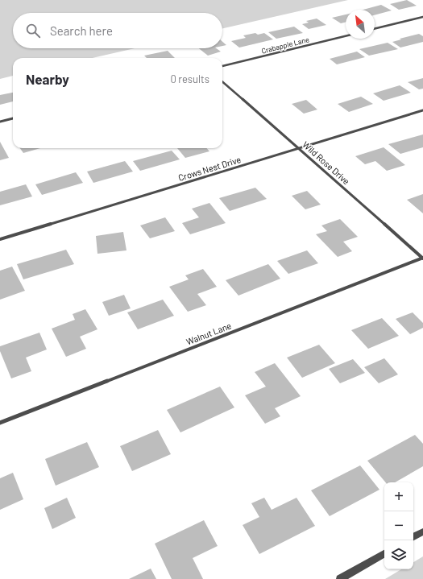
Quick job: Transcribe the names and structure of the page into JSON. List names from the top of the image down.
{
  "streets": {
    "street": [
      "Crabapple Lane",
      "Wild Rose Drive",
      "Crows Nest Drive",
      "Walnut Lane"
    ]
  },
  "crossings": [
    ["Wild Rose Drive", "Crows Nest Drive"],
    ["Wild Rose Drive", "Walnut Lane"]
  ],
  "north": "top left",
  "page": {
    "search": "Search here",
    "heading": ["Nearby", "0 results"],
    "map_buttons": ["+", "−"]
  }
}
